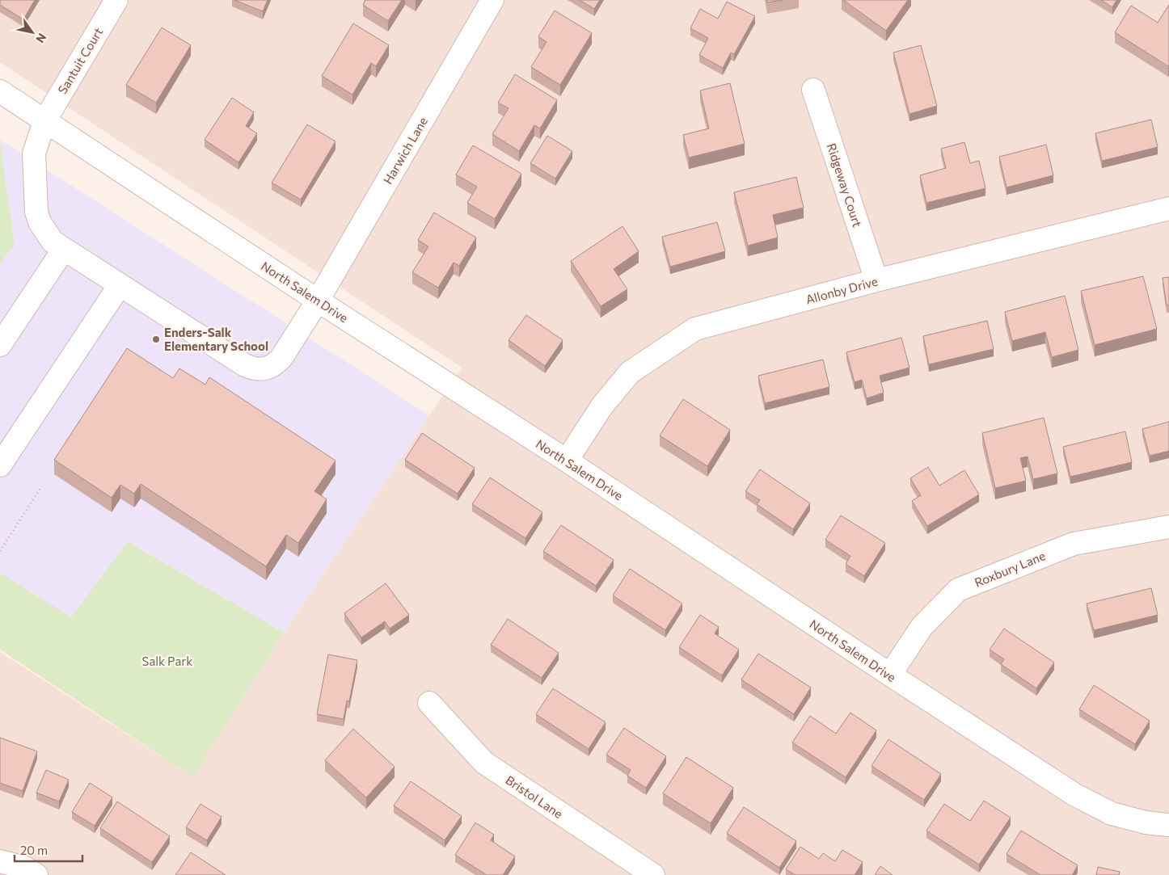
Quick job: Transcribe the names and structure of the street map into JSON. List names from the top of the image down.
{
  "streets": {
    "street": [
      "Santuit Court",
      "Harwich Lane",
      "Ridgeway Court",
      "Allonby Drive",
      "North Salem Drive",
      "Roxbury Lane",
      "Bristol Lane"
    ]
  },
  "crossings": [
    ["Santuit Court", "Harwich Lane"],
    ["Santuit Court", "North Salem Drive"],
    ["Harwich Lane", "North Salem Drive"],
    ["Ridgeway Court", "Allonby Drive"],
    ["Allonby Drive", "North Salem Drive"],
    ["North Salem Drive", "Roxbury Lane"]
  ],
  "parks": ["Salk Park"],
  "places": ["Enders-Salk Elementary School"],
  "scale_bar": "20 m",
  "north": "bottom right"
}
